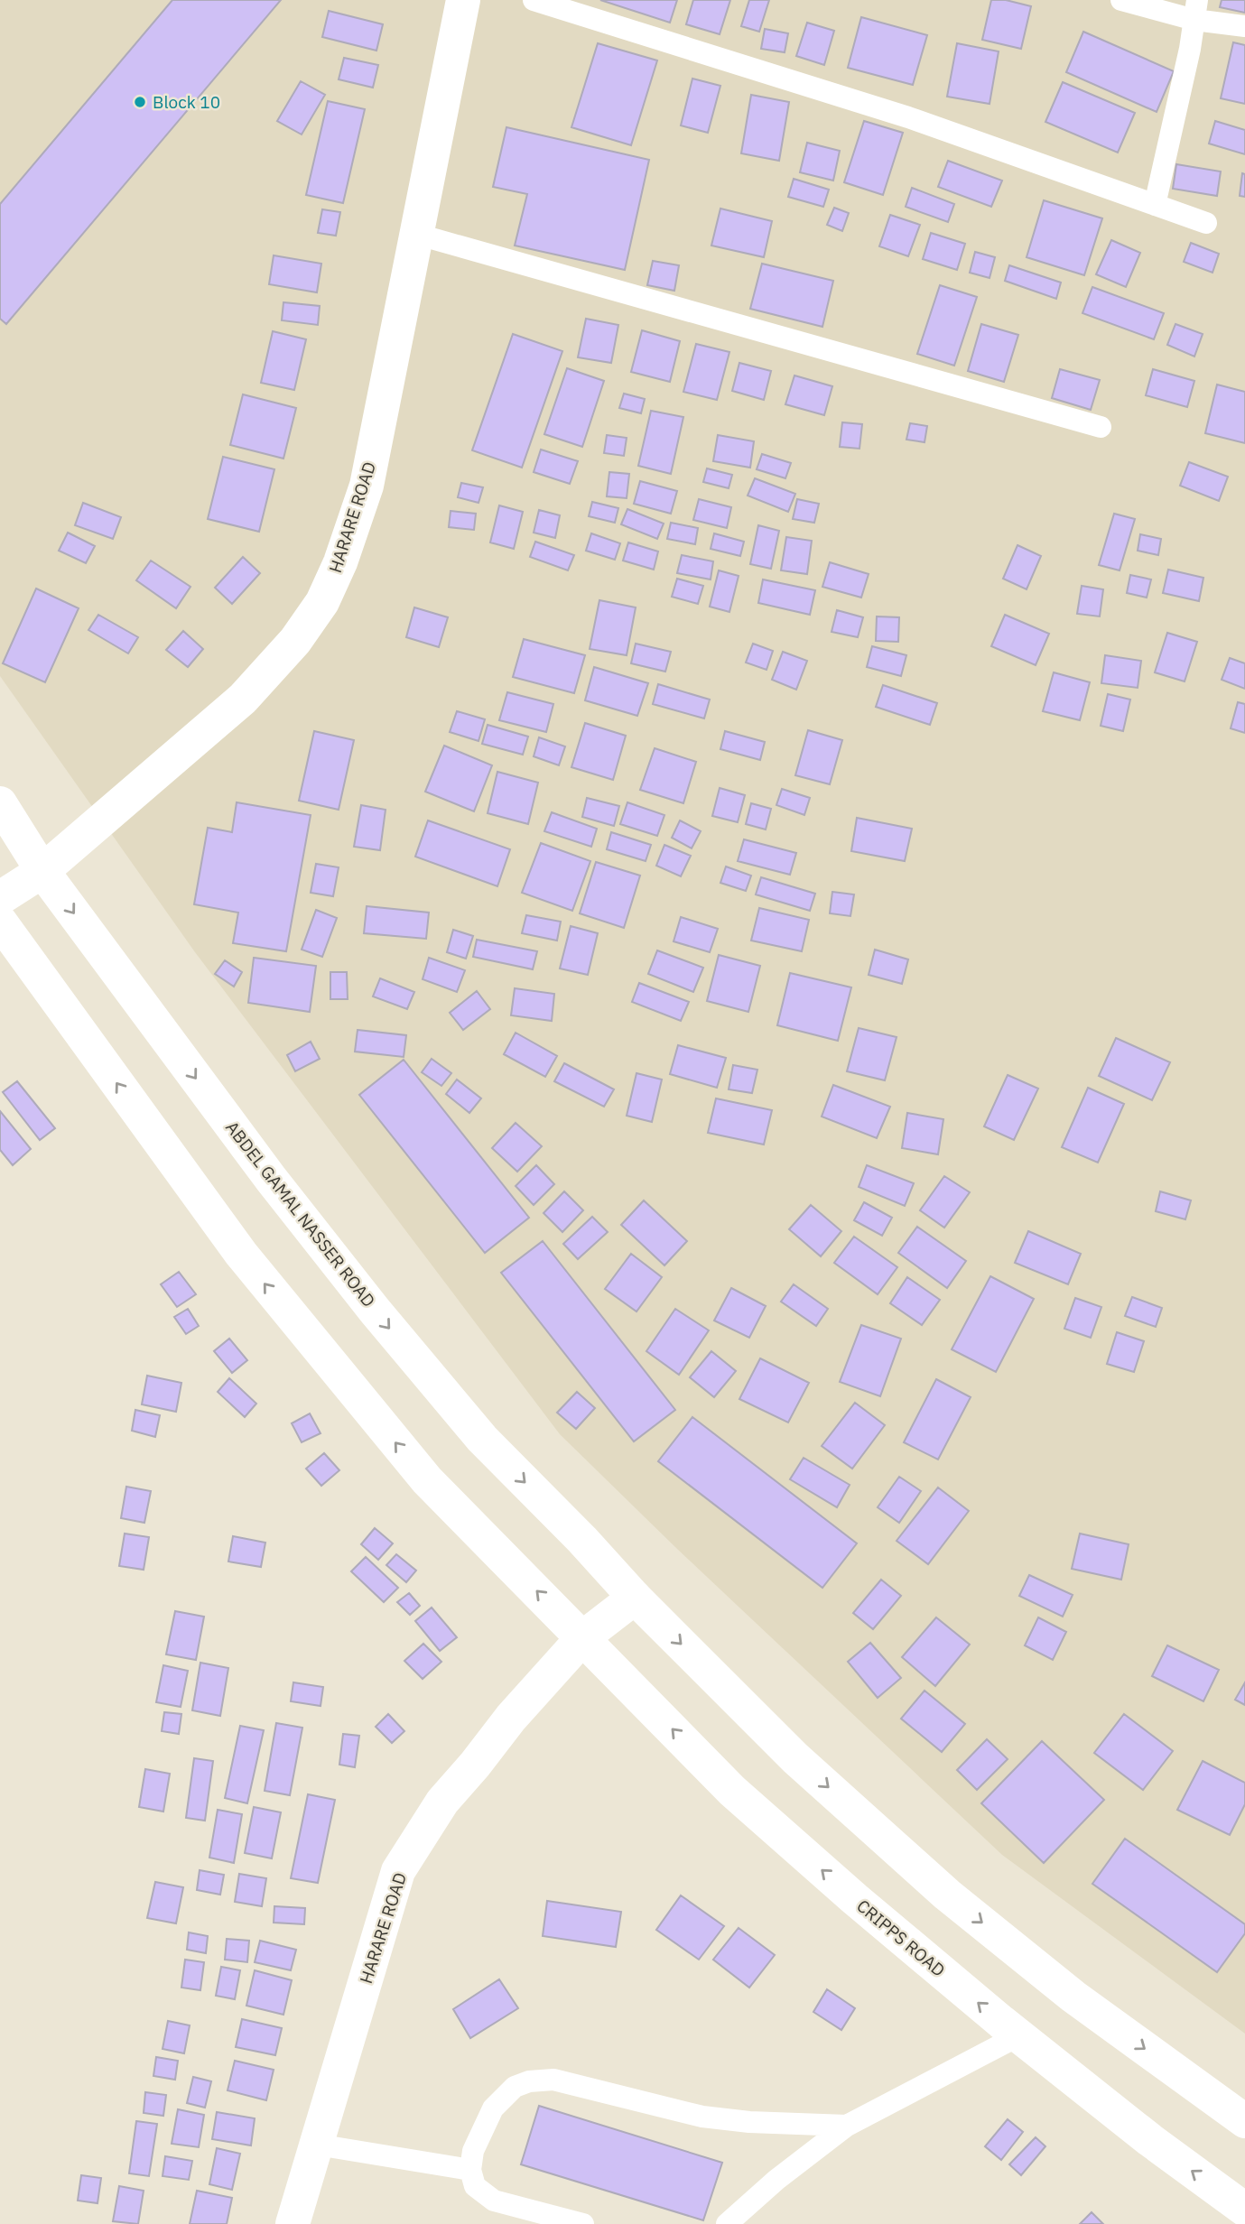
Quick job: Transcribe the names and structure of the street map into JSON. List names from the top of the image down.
{
  "streets": {
    "main road": ["HARARE ROAD", "ABDEL GAMAL NASSER ROAD", "CRIPPS ROAD"]
  },
  "crossings": [
    ["HARARE ROAD", "ABDEL GAMAL NASSER ROAD"],
    ["HARARE ROAD", "CRIPPS ROAD"]
  ],
  "places": ["Block 10"]
}
